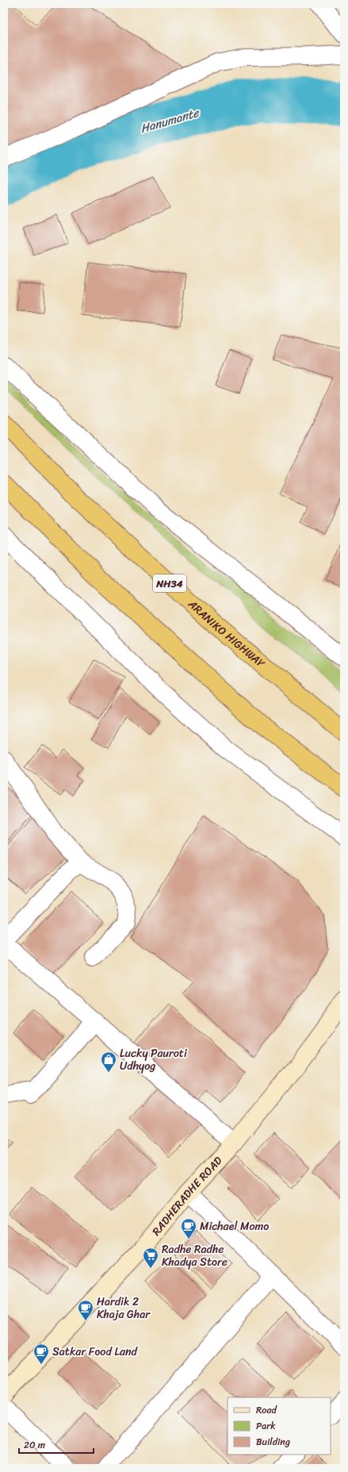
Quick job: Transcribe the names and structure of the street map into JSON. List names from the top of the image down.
{
  "streets": {
    "highway": ["NH34", "ARANIKO HIGHWAY"],
    "main road": ["RADHERADHE ROAD"]
  },
  "water": ["Hanumante"],
  "places": {
    "shop": ["Lucky Pauroti Udhyog"],
    "cafe": ["Michael Momo", "Hardik 2 Khaja Ghar", "Satkar Food Land"],
    "supermarket": ["Radhe Radhe Khadya Store"]
  },
  "legend": ["Road", "Park", "Building"],
  "scale_bar": "20 m"
}
